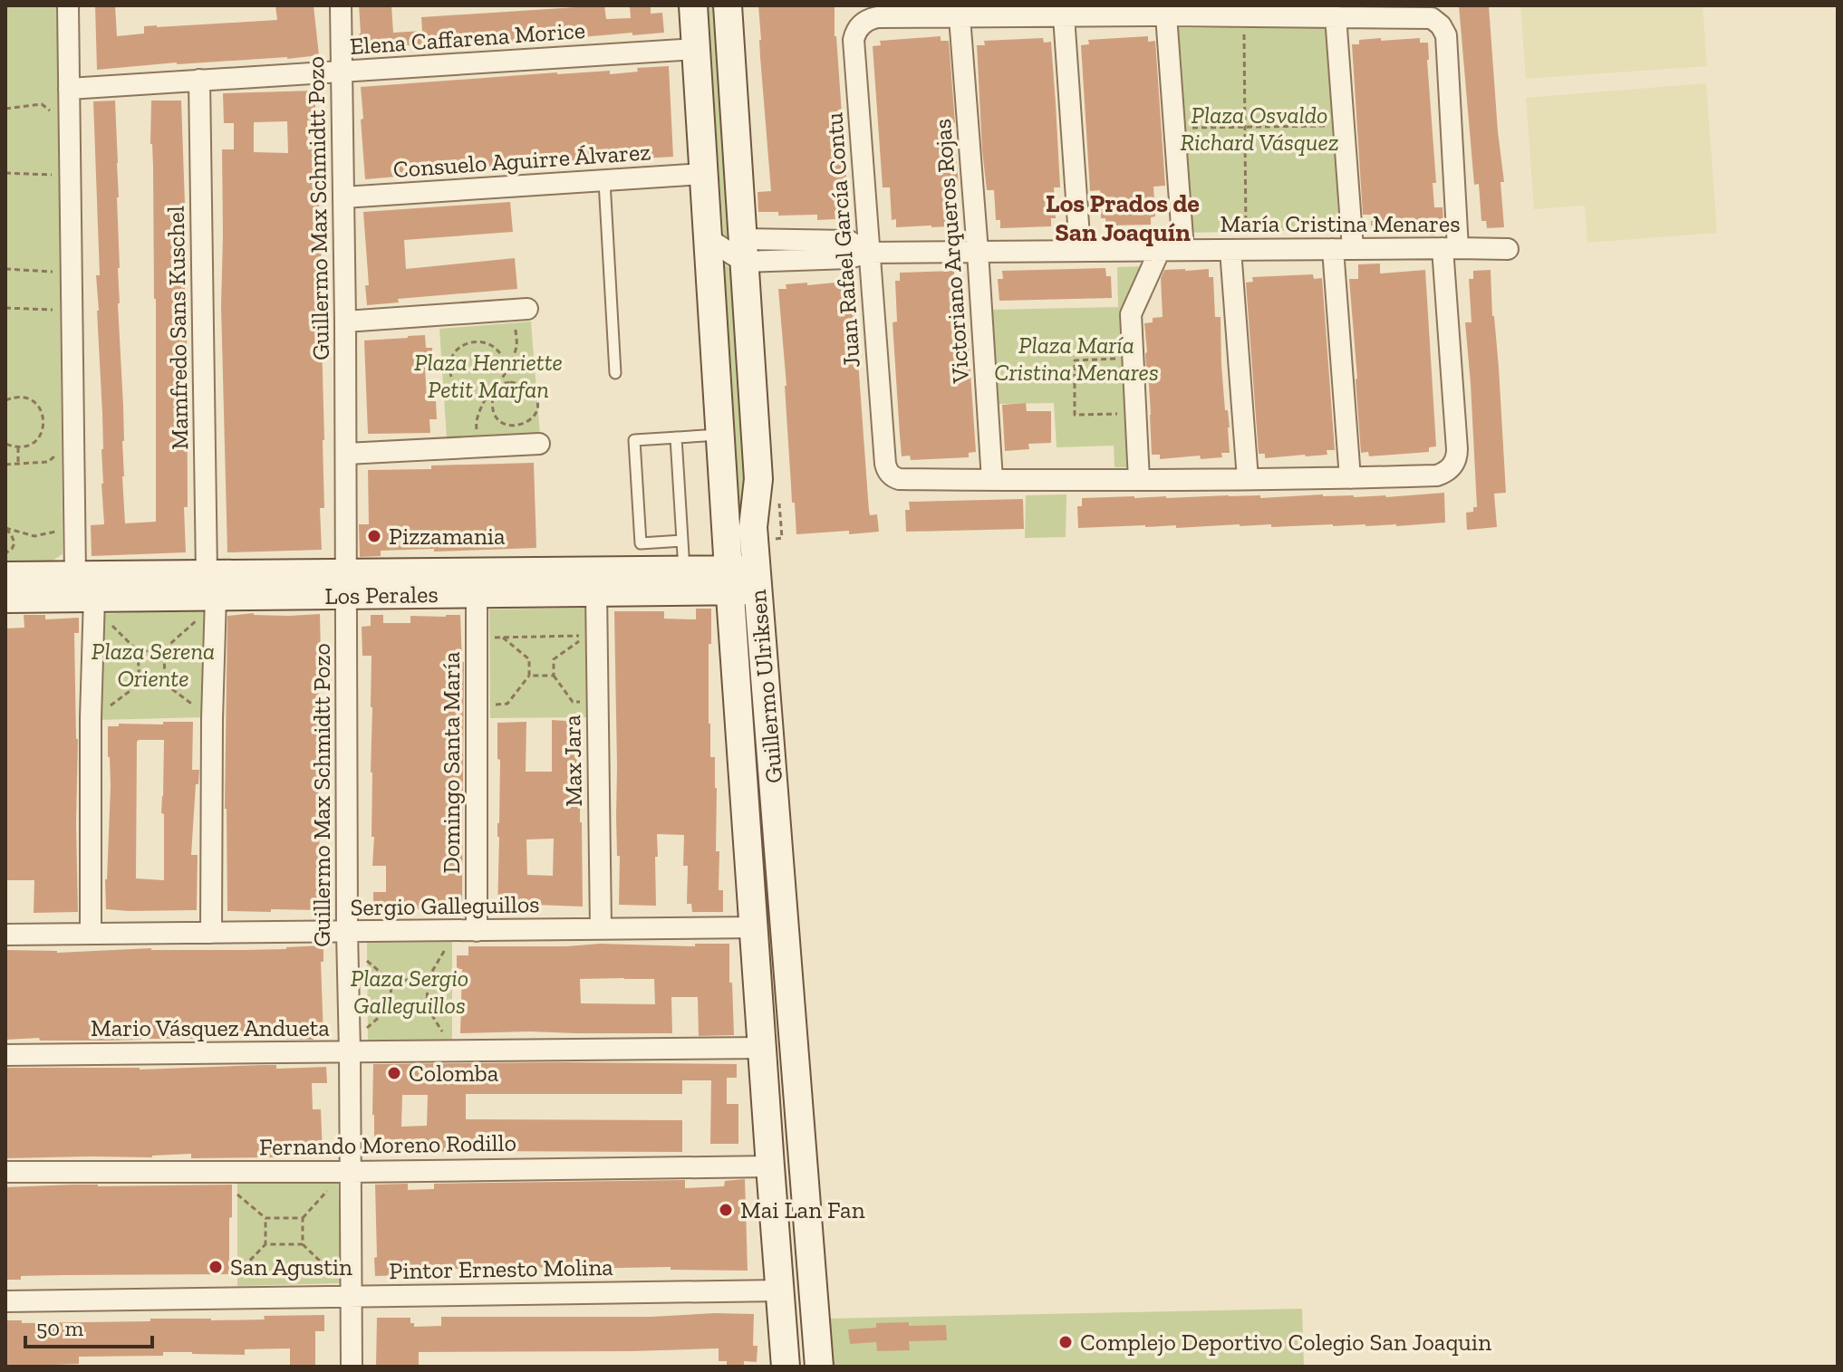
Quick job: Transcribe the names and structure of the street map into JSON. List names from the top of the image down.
{
  "streets": {
    "main road": ["Los Perales", "Guillermo Ulriksen"],
    "street": [
      "Elena Caffarena Morice",
      "Consuelo Aguirre Álvarez",
      "Guillermo Max Schmidtt Pozo",
      "María Cristina Menares",
      "Juan Rafael García Contu",
      "Victoriano Arqueros Rojas",
      "Mamfredo Sans Kuschel",
      "Max Jara",
      "Domingo Santa María",
      "Sergio Galleguillos",
      "Mario Vásquez Andueta",
      "Fernando Moreno Rodillo",
      "Pintor Ernesto Molina"
    ]
  },
  "crossings": [
    ["Elena Caffarena Morice", "Guillermo Max Schmidtt Pozo"],
    ["Elena Caffarena Morice", "Mamfredo Sans Kuschel"],
    ["Elena Caffarena Morice", "Guillermo Ulriksen"],
    ["Consuelo Aguirre Álvarez", "Guillermo Max Schmidtt Pozo"],
    ["Consuelo Aguirre Álvarez", "Guillermo Ulriksen"],
    ["Guillermo Max Schmidtt Pozo", "Los Perales"],
    ["Guillermo Max Schmidtt Pozo", "Sergio Galleguillos"],
    ["Guillermo Max Schmidtt Pozo", "Mario Vásquez Andueta"],
    ["Guillermo Max Schmidtt Pozo", "Fernando Moreno Rodillo"],
    ["Guillermo Max Schmidtt Pozo", "Pintor Ernesto Molina"],
    ["María Cristina Menares", "Juan Rafael García Contu"],
    ["María Cristina Menares", "Victoriano Arqueros Rojas"],
    ["María Cristina Menares", "Guillermo Ulriksen"],
    ["Juan Rafael García Contu", "Victoriano Arqueros Rojas"],
    ["Mamfredo Sans Kuschel", "Los Perales"],
    ["Mamfredo Sans Kuschel", "Sergio Galleguillos"],
    ["Los Perales", "Guillermo Ulriksen"],
    ["Los Perales", "Max Jara"],
    ["Los Perales", "Domingo Santa María"],
    ["Guillermo Ulriksen", "Sergio Galleguillos"],
    ["Guillermo Ulriksen", "Mario Vásquez Andueta"],
    ["Guillermo Ulriksen", "Fernando Moreno Rodillo"],
    ["Guillermo Ulriksen", "Pintor Ernesto Molina"],
    ["Max Jara", "Sergio Galleguillos"],
    ["Domingo Santa María", "Sergio Galleguillos"]
  ],
  "districts": ["Los Prados de San Joaquín"],
  "parks": [
    "Plaza Osvaldo Richard Vásquez",
    "Plaza María Cristina Menares",
    "Plaza Henriette Petit Marfan",
    "Plaza Serena Oriente",
    "Plaza Sergio Galleguillos"
  ],
  "places": [
    "Pizzamania",
    "Colomba",
    "Mai Lan Fan",
    "San Agustin",
    "Complejo Deportivo Colegio San Joaquin"
  ],
  "scale_bar": "50 m"
}
